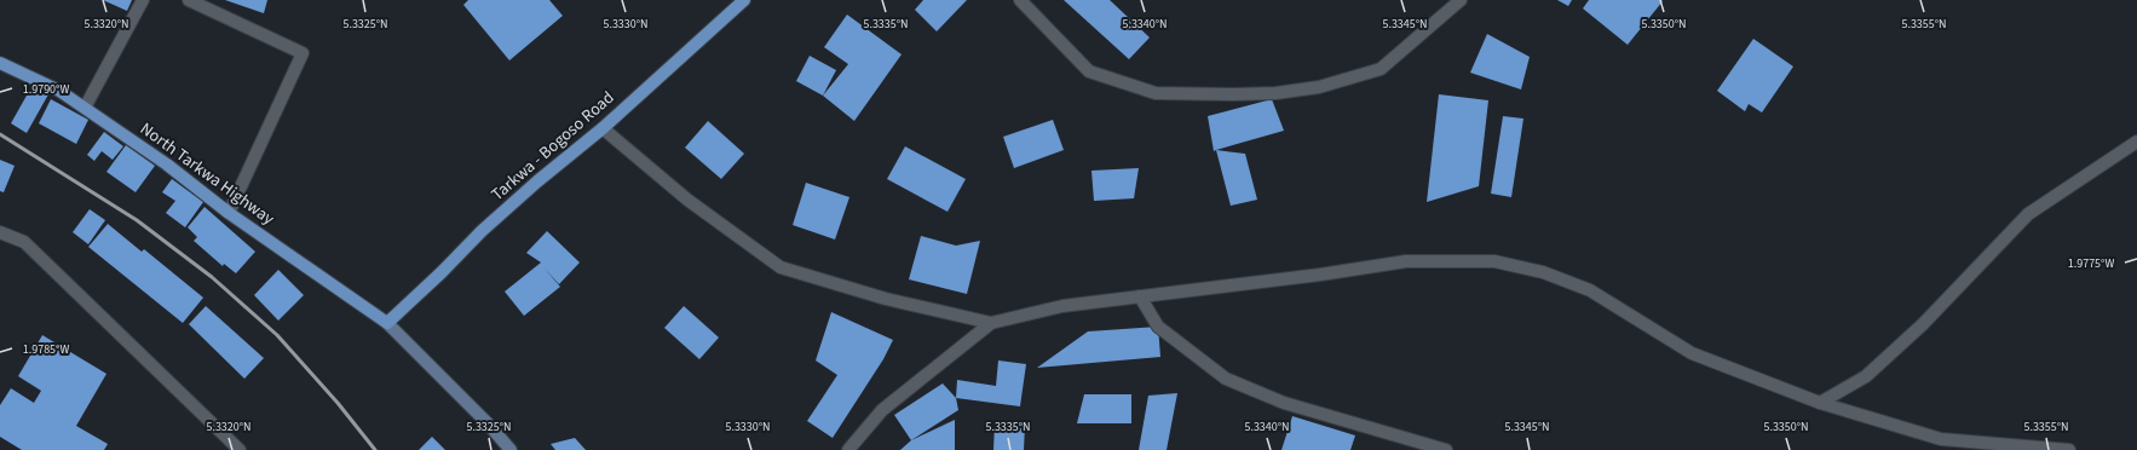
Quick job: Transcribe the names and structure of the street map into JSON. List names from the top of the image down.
{
  "streets": {
    "main road": ["Tarkwa - Bogoso Road", "North Tarkwa Highway"]
  },
  "crossings": [
    ["Tarkwa - Bogoso Road", "North Tarkwa Highway"]
  ],
  "coordinates": [
    "5.3320°N",
    "5.3325°N",
    "5.3330°N",
    "5.3335°N",
    "5.3340°N",
    "5.3345°N",
    "5.3350°N",
    "5.3355°N",
    "1.9790°W",
    "1.9775°W",
    "1.9785°W"
  ]
}
